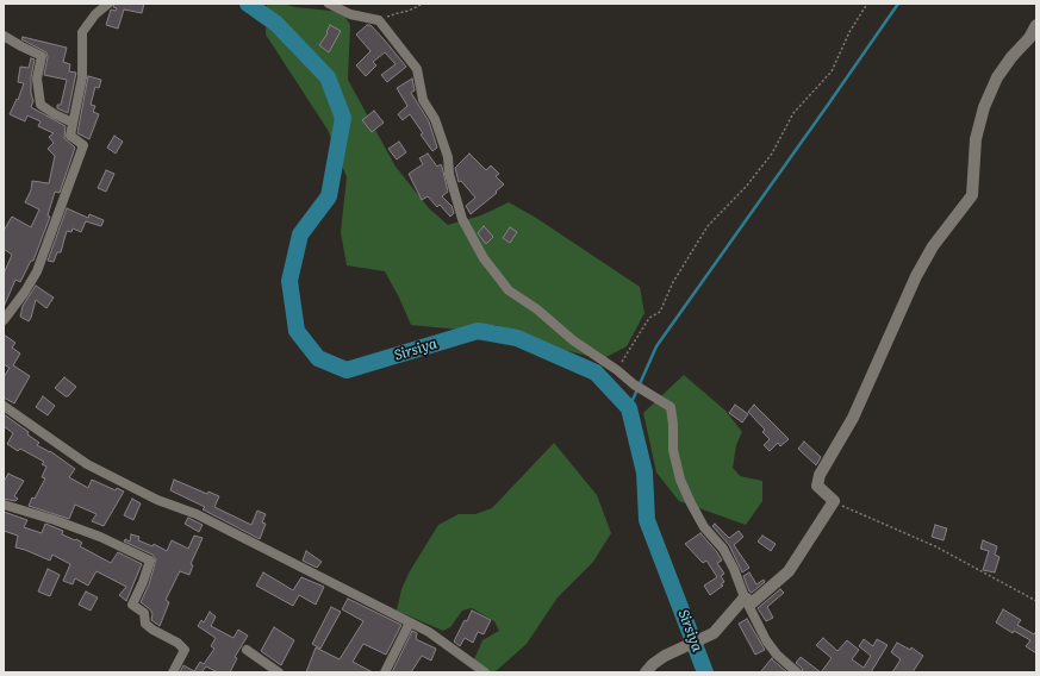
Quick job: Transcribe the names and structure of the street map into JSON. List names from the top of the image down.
{
  "water": ["Sirsiya"]
}
